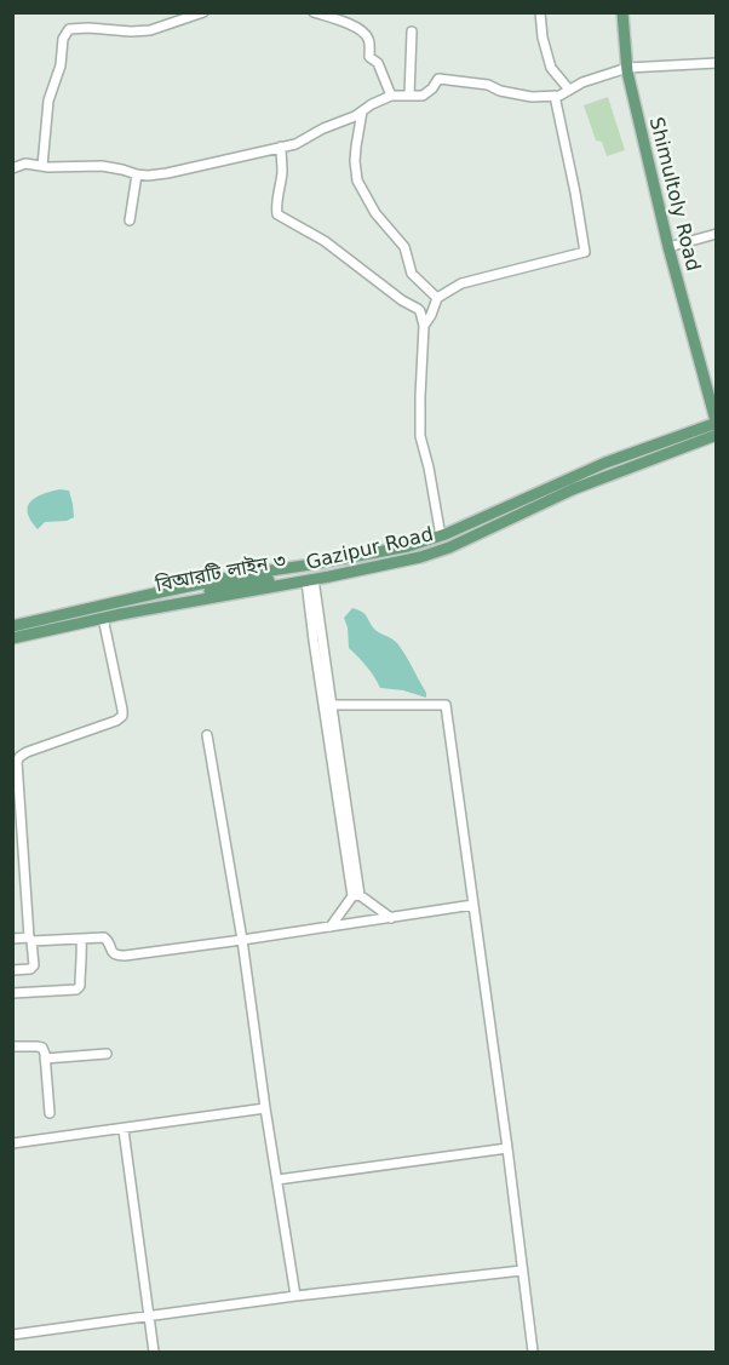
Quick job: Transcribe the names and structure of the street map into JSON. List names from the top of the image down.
{
  "streets": {
    "main road": ["Shimultoly Road", "Gazipur Road", "বিআরটি লাইন ৩"]
  },
  "crossings": [
    ["Shimultoly Road", "Gazipur Road"],
    ["Shimultoly Road", "বিআরটি লাইন ৩"],
    ["Gazipur Road", "বিআরটি লাইন ৩"]
  ]
}
